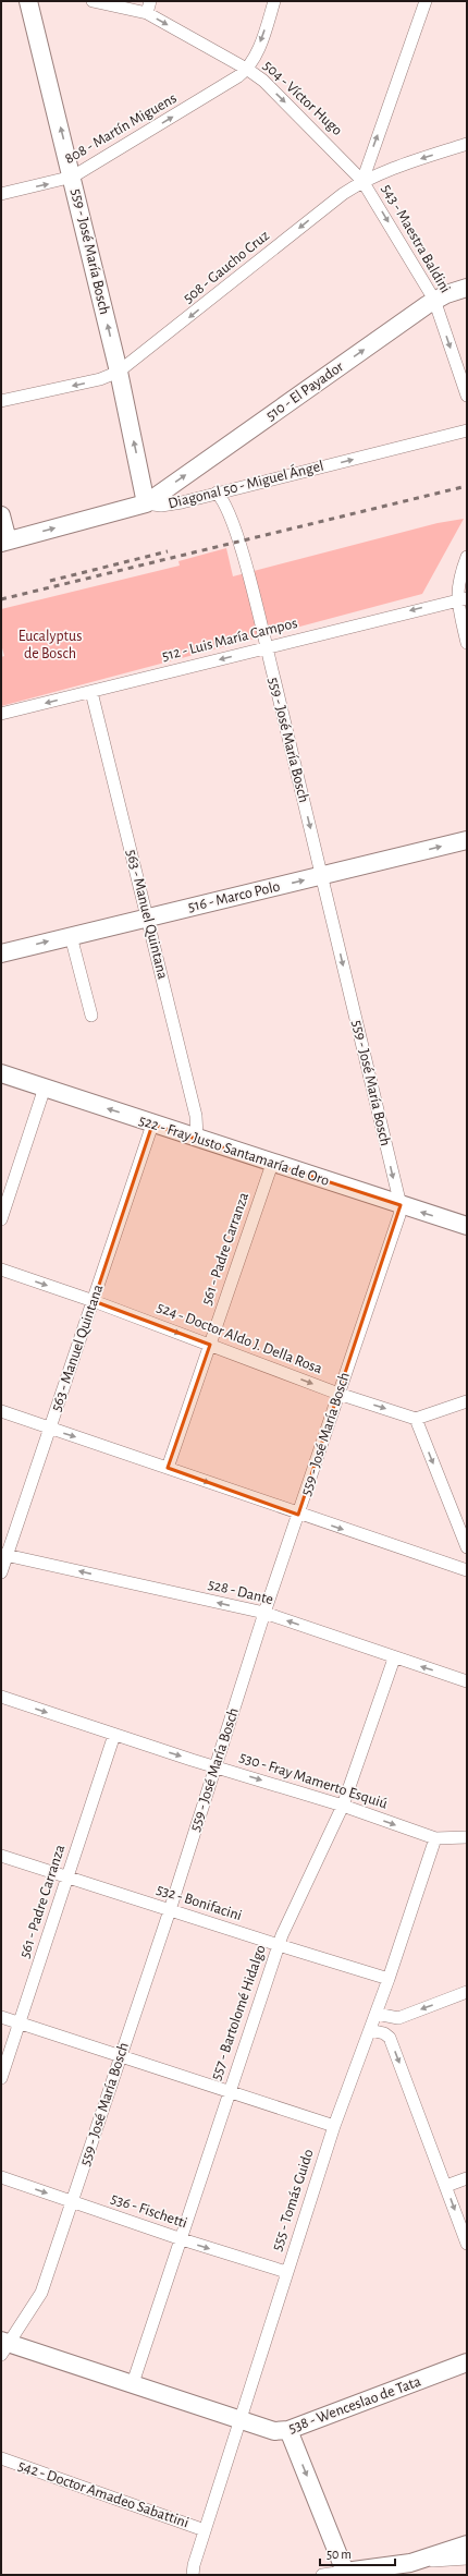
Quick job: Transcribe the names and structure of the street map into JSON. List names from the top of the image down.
{
  "streets": {
    "street": [
      "504 - Víctor Hugo",
      "808 - Martín Miguens",
      "543 - Maestra Baldini",
      "559 - José María Bosch",
      "508 - Gaucho Cruz",
      "510 - El Payador",
      "Diagonal 50 - Miguel Ángel",
      "512 - Luis María Campos",
      "516 - Marco Polo",
      "563 - Manuel Quintana",
      "522 - Fray Justo Santamaría de Oro",
      "561 - Padre Carranza",
      "524 - Doctor Aldo J. Della Rosa",
      "528 - Dante",
      "530 - Fray Mamerto Esquiú",
      "532 - Bonifacini",
      "557 - Bartolomé Hidalgo",
      "555 - Tomás Guido",
      "536 - Fischetti",
      "538 - Wenceslao de Tata",
      "542 - Doctor Amadeo Sabattini"
    ]
  },
  "crossings": [
    ["504 - Víctor Hugo", "808 - Martín Miguens"],
    ["504 - Víctor Hugo", "543 - Maestra Baldini"],
    ["504 - Víctor Hugo", "508 - Gaucho Cruz"],
    ["808 - Martín Miguens", "559 - José María Bosch"],
    ["543 - Maestra Baldini", "508 - Gaucho Cruz"],
    ["543 - Maestra Baldini", "510 - El Payador"],
    ["559 - José María Bosch", "508 - Gaucho Cruz"],
    ["559 - José María Bosch", "510 - El Payador"],
    ["559 - José María Bosch", "Diagonal 50 - Miguel Ángel"],
    ["559 - José María Bosch", "512 - Luis María Campos"],
    ["559 - José María Bosch", "516 - Marco Polo"],
    ["559 - José María Bosch", "522 - Fray Justo Santamaría de Oro"],
    ["559 - José María Bosch", "524 - Doctor Aldo J. Della Rosa"],
    ["559 - José María Bosch", "528 - Dante"],
    ["559 - José María Bosch", "530 - Fray Mamerto Esquiú"],
    ["559 - José María Bosch", "532 - Bonifacini"],
    ["559 - José María Bosch", "536 - Fischetti"],
    ["559 - José María Bosch", "538 - Wenceslao de Tata"],
    ["510 - El Payador", "Diagonal 50 - Miguel Ángel"],
    ["512 - Luis María Campos", "563 - Manuel Quintana"],
    ["516 - Marco Polo", "563 - Manuel Quintana"],
    ["563 - Manuel Quintana", "522 - Fray Justo Santamaría de Oro"],
    ["563 - Manuel Quintana", "524 - Doctor Aldo J. Della Rosa"],
    ["563 - Manuel Quintana", "528 - Dante"],
    ["522 - Fray Justo Santamaría de Oro", "561 - Padre Carranza"],
    ["561 - Padre Carranza", "524 - Doctor Aldo J. Della Rosa"],
    ["561 - Padre Carranza", "530 - Fray Mamerto Esquiú"],
    ["561 - Padre Carranza", "532 - Bonifacini"],
    ["528 - Dante", "557 - Bartolomé Hidalgo"],
    ["530 - Fray Mamerto Esquiú", "557 - Bartolomé Hidalgo"],
    ["530 - Fray Mamerto Esquiú", "555 - Tomás Guido"],
    ["532 - Bonifacini", "557 - Bartolomé Hidalgo"],
    ["532 - Bonifacini", "555 - Tomás Guido"],
    ["557 - Bartolomé Hidalgo", "536 - Fischetti"],
    ["557 - Bartolomé Hidalgo", "538 - Wenceslao de Tata"],
    ["555 - Tomás Guido", "536 - Fischetti"],
    ["555 - Tomás Guido", "538 - Wenceslao de Tata"],
    ["555 - Tomás Guido", "542 - Doctor Amadeo Sabattini"]
  ],
  "one_way": [
    "504 - Víctor Hugo",
    "808 - Martín Miguens",
    "508 - Gaucho Cruz",
    "510 - El Payador",
    "Diagonal 50 - Miguel Ángel",
    "512 - Luis María Campos",
    "516 - Marco Polo",
    "522 - Fray Justo Santamaría de Oro",
    "524 - Doctor Aldo J. Della Rosa",
    "530 - Fray Mamerto Esquiú",
    "536 - Fischetti"
  ],
  "parks": ["Eucalyptus de Bosch"],
  "scale_bar": "50 m"
}
